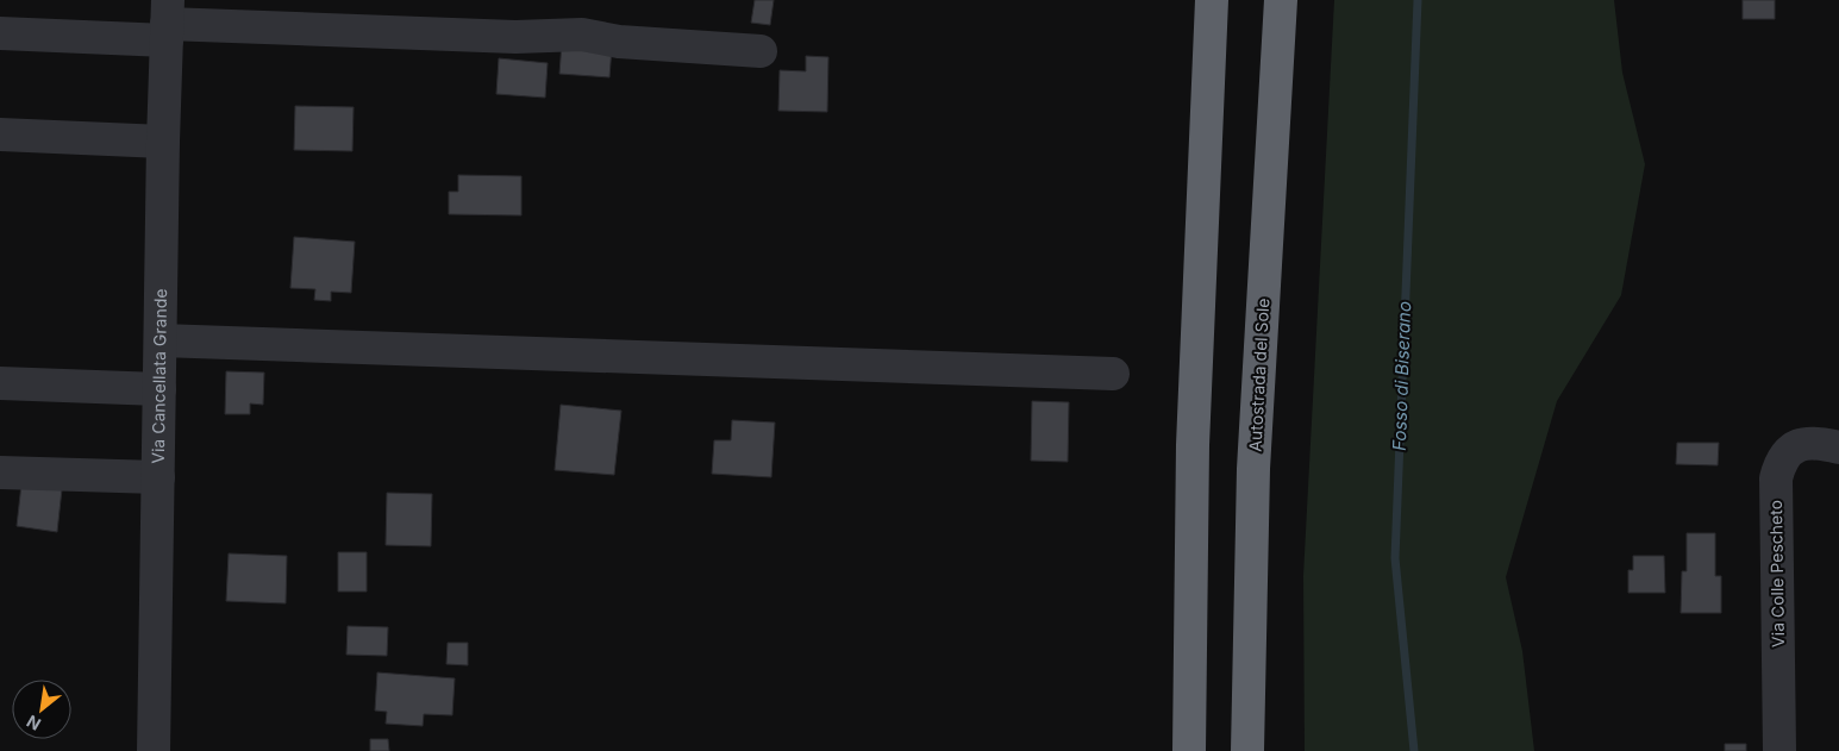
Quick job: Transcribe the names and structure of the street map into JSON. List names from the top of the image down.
{
  "streets": {
    "highway": ["Autostrada del Sole"],
    "street": ["Via Cancellata Grande", "Via Colle Pescheto"]
  },
  "water": ["Fosso di Biserano"],
  "north": "bottom left"
}
